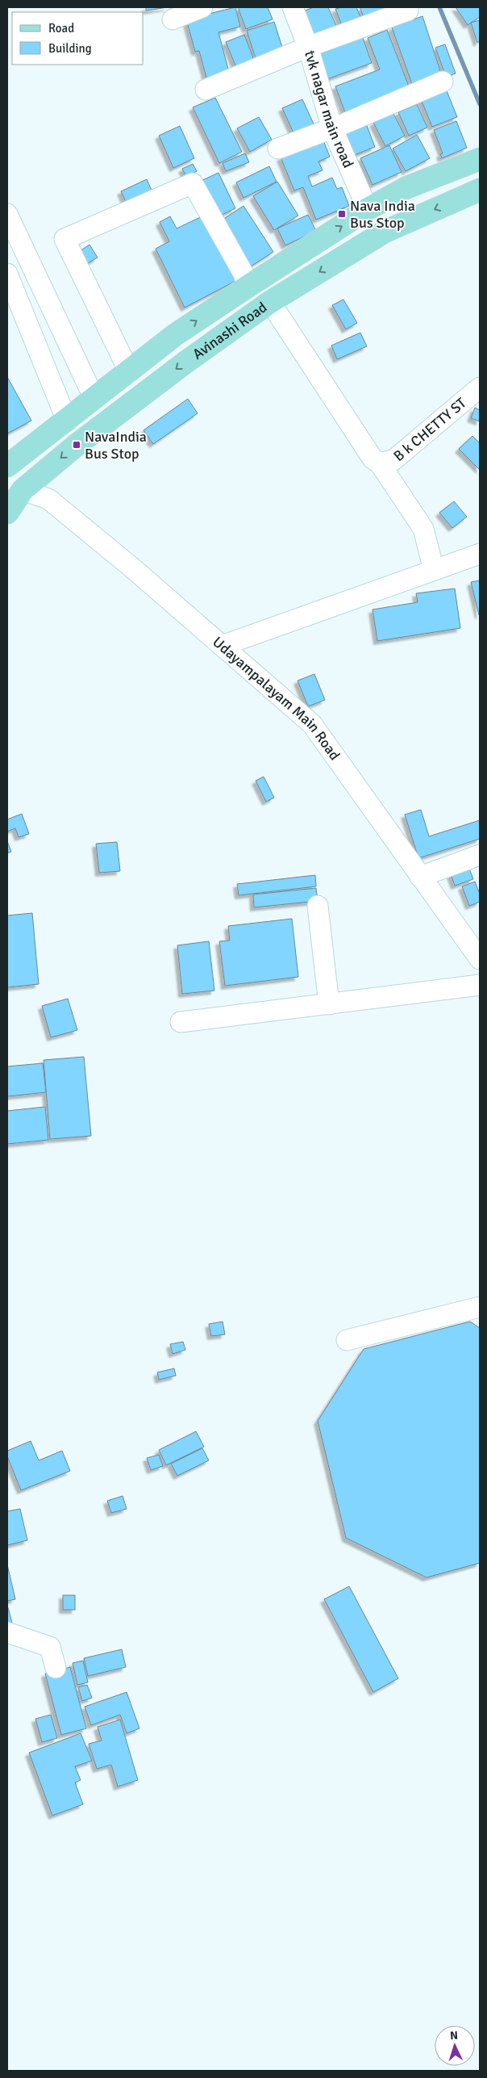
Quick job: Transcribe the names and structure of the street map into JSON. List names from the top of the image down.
{
  "streets": {
    "main road": ["Avinashi Road"],
    "street": ["tvk nagar main road", "B k CHETTY ST", "Udayampalayam Main Road"]
  },
  "crossings": [
    ["tvk nagar main road", "Avinashi Road"],
    ["Avinashi Road", "B k CHETTY ST"],
    ["Avinashi Road", "Udayampalayam Main Road"]
  ],
  "places": {
    "transit": ["Nava India Bus Stop", "NavaIndia Bus Stop"]
  },
  "legend": ["Road", "Building"],
  "north": "top"
}
